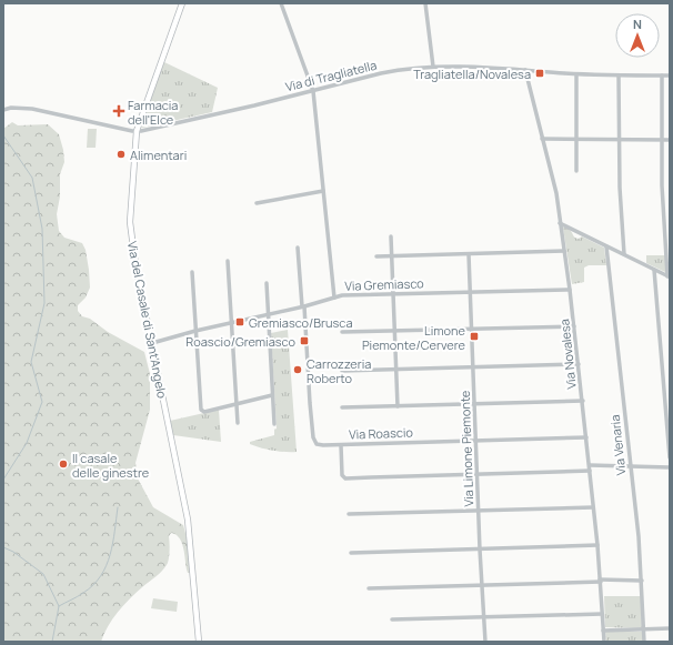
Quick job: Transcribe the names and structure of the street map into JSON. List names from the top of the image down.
{
  "streets": {
    "main road": ["Via del Casale di Sant'Angelo"],
    "street": [
      "Via di Tragliatella",
      "Via Gremiasco",
      "Via Novalesa",
      "Via Roascio",
      "Via Venaria",
      "Via Limone Piemonte"
    ]
  },
  "crossings": [
    ["Via di Tragliatella", "Via del Casale di Sant'Angelo"],
    ["Via di Tragliatella", "Via Novalesa"],
    ["Via Gremiasco", "Via del Casale di Sant'Angelo"],
    ["Via Gremiasco", "Via Novalesa"],
    ["Via Gremiasco", "Via Roascio"],
    ["Via Gremiasco", "Via Limone Piemonte"],
    ["Via Novalesa", "Via Roascio"],
    ["Via Roascio", "Via Limone Piemonte"]
  ],
  "places": {
    "transit": [
      "Tragliatella/Novalesa",
      "Gremiasco/Brusca",
      "Limone Piemonte/Cervere",
      "Roascio/Gremiasco"
    ],
    "health": ["Farmacia dell'Elce"],
    "other": ["Alimentari", "Carrozzeria Roberto", "Il casale delle ginestre"]
  },
  "north": "top"
}
